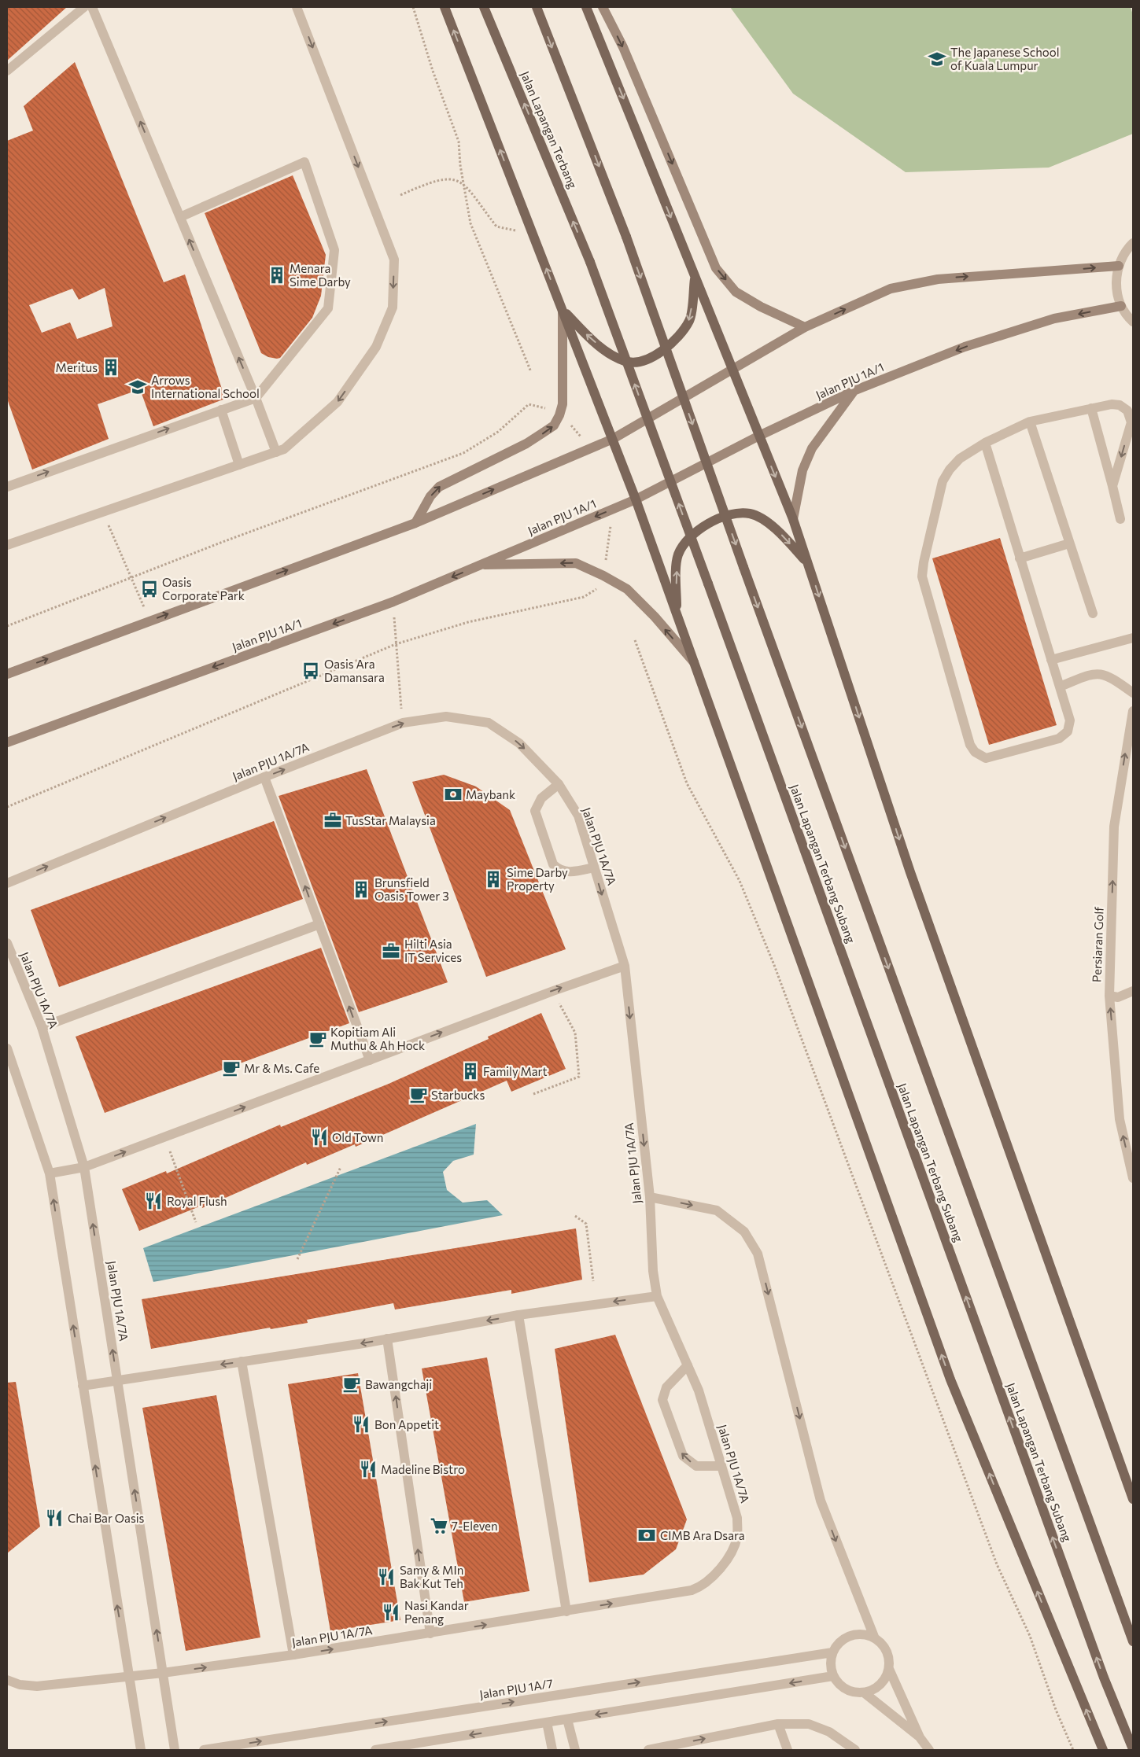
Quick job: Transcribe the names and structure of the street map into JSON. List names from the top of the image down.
{
  "streets": {
    "main road": ["Jalan Lapangan Terbang", "Jalan PJU 1A/1", "Jalan Lapangan Terbang Subang"],
    "street": ["Jalan PJU 1A/7A", "Persiaran Golf", "Jalan PJU 1A/7"]
  },
  "crossings": [
    ["Jalan Lapangan Terbang", "Jalan Lapangan Terbang Subang"]
  ],
  "one_way": ["Persiaran Golf"],
  "places": {
    "school or university": ["The Japanese School of Kuala Lumpur", "Arrows International School"],
    "building": [
      "Menara Sime Darby",
      "Meritus",
      "Sime Darby Property",
      "Brunsfield Oasis Tower 3",
      "Family Mart"
    ],
    "bus stop": ["Oasis Corporate Park", "Oasis Ara Damansara"],
    "bank": ["Maybank", "CIMB Ara Dsara"],
    "office": ["TusStar Malaysia", "Hilti Asia IT Services"],
    "cafe": [
      "Kopitiam Ali Muthu & Ah Hock",
      "Mr & Ms. Cafe",
      "Starbucks",
      "Bawangchaji"
    ],
    "restaurant": [
      "Old Town",
      "Royal Flush",
      "Bon Appetit",
      "Madeline Bistro",
      "Chai Bar Oasis",
      "Samy & MIn Bak Kut Teh",
      "Nasi Kandar Penang"
    ],
    "supermarket": ["7-Eleven"]
  }
}
